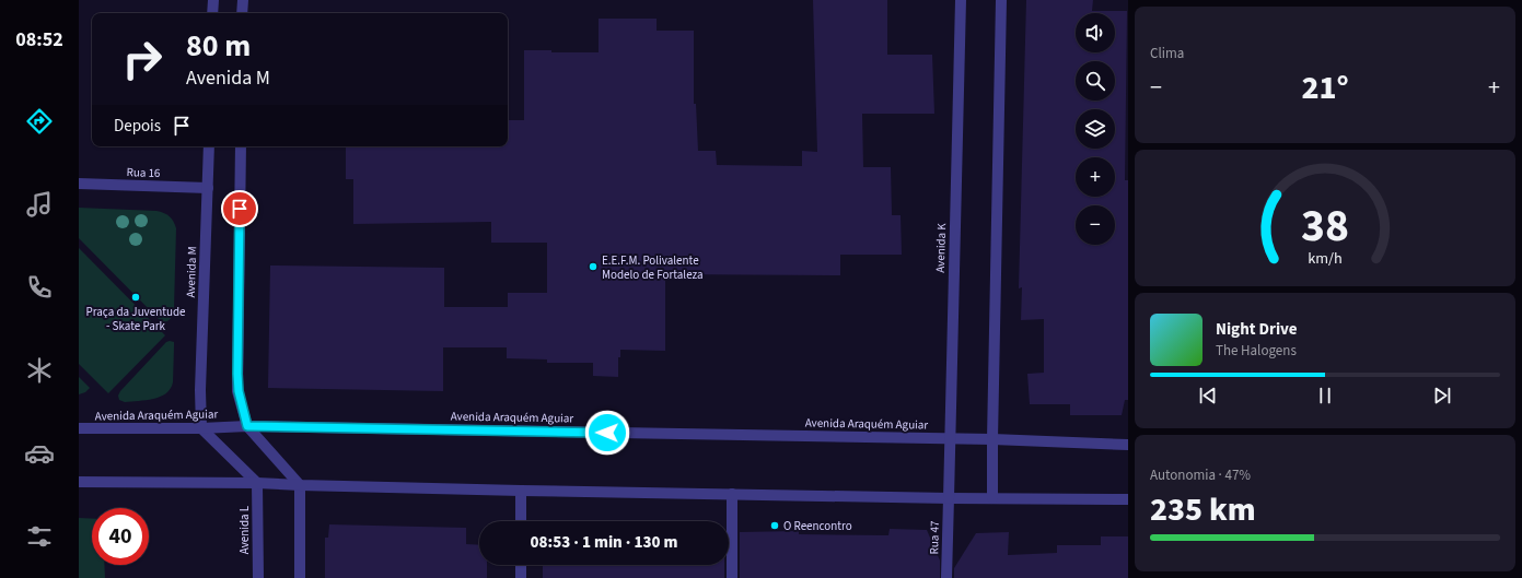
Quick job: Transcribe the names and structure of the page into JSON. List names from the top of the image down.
{
  "streets": {
    "street": [
      "Rua 16",
      "Avenida K",
      "Avenida M",
      "Avenida Araquém Aguiar",
      "Avenida L",
      "Rua 47"
    ]
  },
  "crossings": [
    ["Rua 16", "Avenida M"],
    ["Avenida K", "Avenida Araquém Aguiar"],
    ["Avenida K", "Rua 47"],
    ["Avenida M", "Avenida Araquém Aguiar"]
  ],
  "places": ["E.E.F.M. Polivalente Modelo de Fortaleza", "Praça da Juventude - Skate Park", "O Reencontro"],
  "page": {
    "tabs": "08:52",
    "tile": [
      "Clima",
      ["Autonomia · 47%", "235 km"]
    ],
    "map_buttons": ["+", "−"],
    "turn": ["80 m", "Avenida M"],
    "heat": ["−", "21°", "+"],
    "then": "Depois",
    "song": ["Night Drive", "The Halogens"],
    "limit": "40",
    "trip": "08:53 · 1 min · 130 m",
    "gauge": ["38", "km/h"]
  }
}
